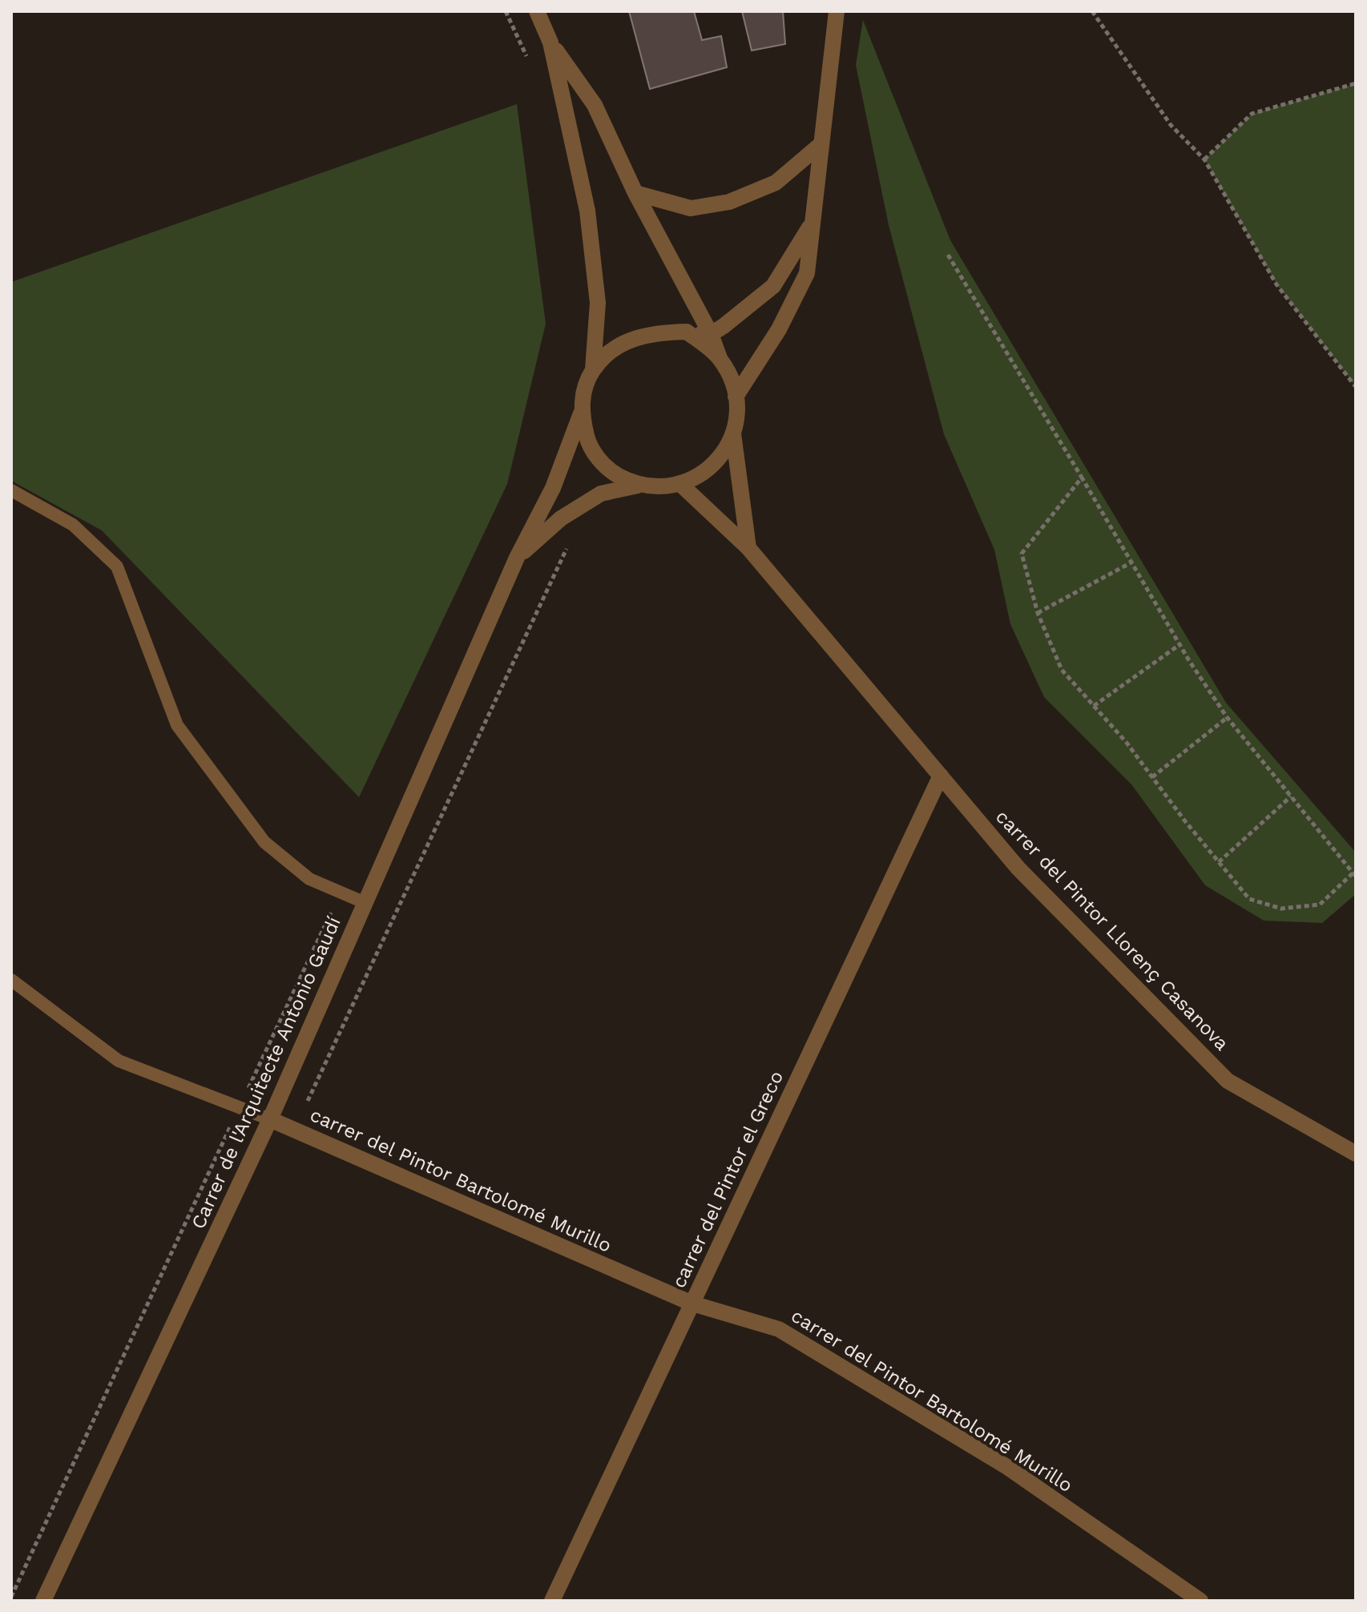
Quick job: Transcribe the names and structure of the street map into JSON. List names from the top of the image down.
{
  "streets": {
    "street": [
      "carrer del Pintor Llorenç Casanova",
      "Carrer de l'Arquitecte Antonio Gaudí",
      "carrer del Pintor el Greco",
      "carrer del Pintor Bartolomé Murillo"
    ]
  },
  "crossings": [
    ["carrer del Pintor Llorenç Casanova", "Carrer de l'Arquitecte Antonio Gaudí"],
    ["carrer del Pintor Llorenç Casanova", "carrer del Pintor el Greco"],
    ["Carrer de l'Arquitecte Antonio Gaudí", "carrer del Pintor Bartolomé Murillo"],
    ["carrer del Pintor el Greco", "carrer del Pintor Bartolomé Murillo"]
  ]
}
